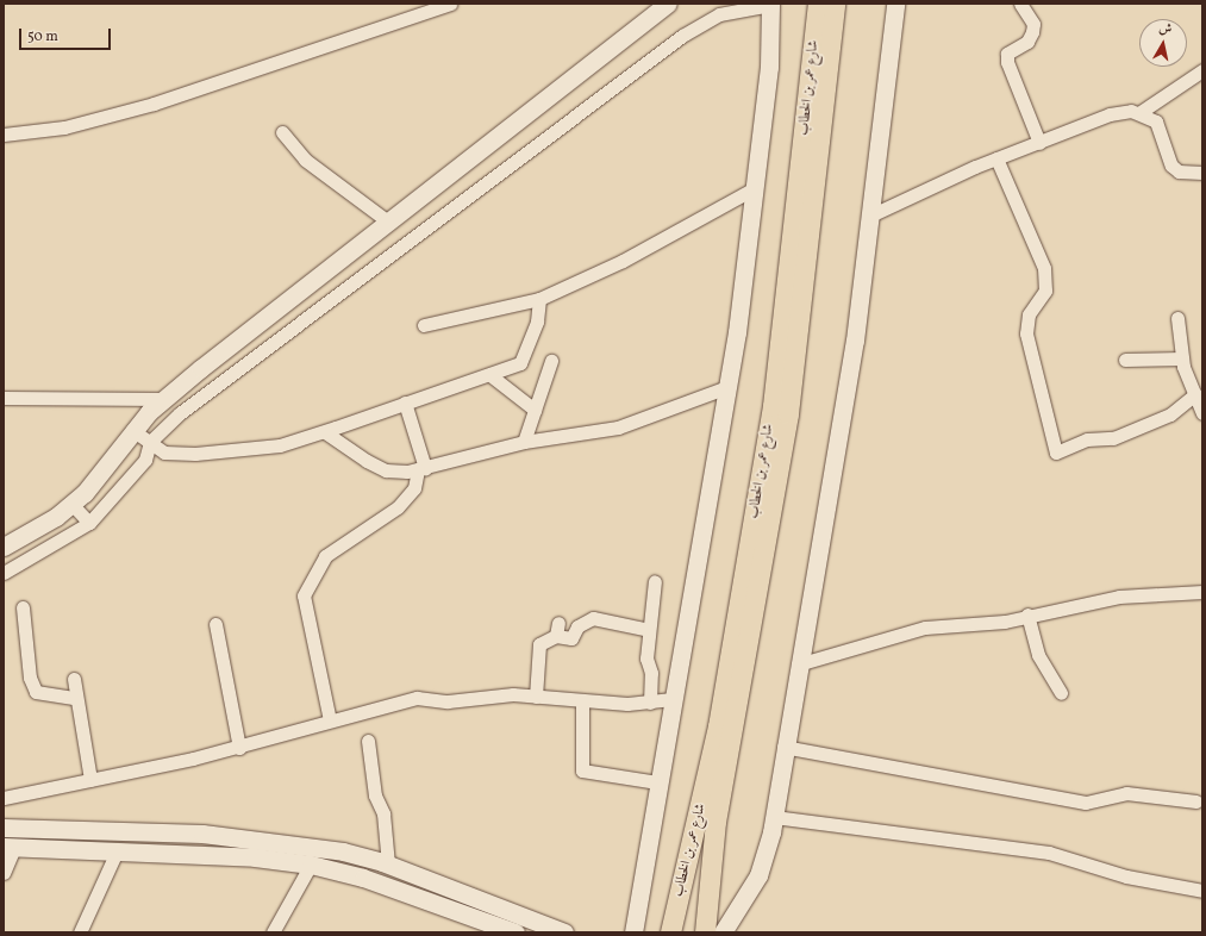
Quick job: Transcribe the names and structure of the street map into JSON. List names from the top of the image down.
{
  "streets": {
    "main road": ["شارع عمر بن الخطاب"]
  },
  "scale_bar": "50 m",
  "north": "top"
}
